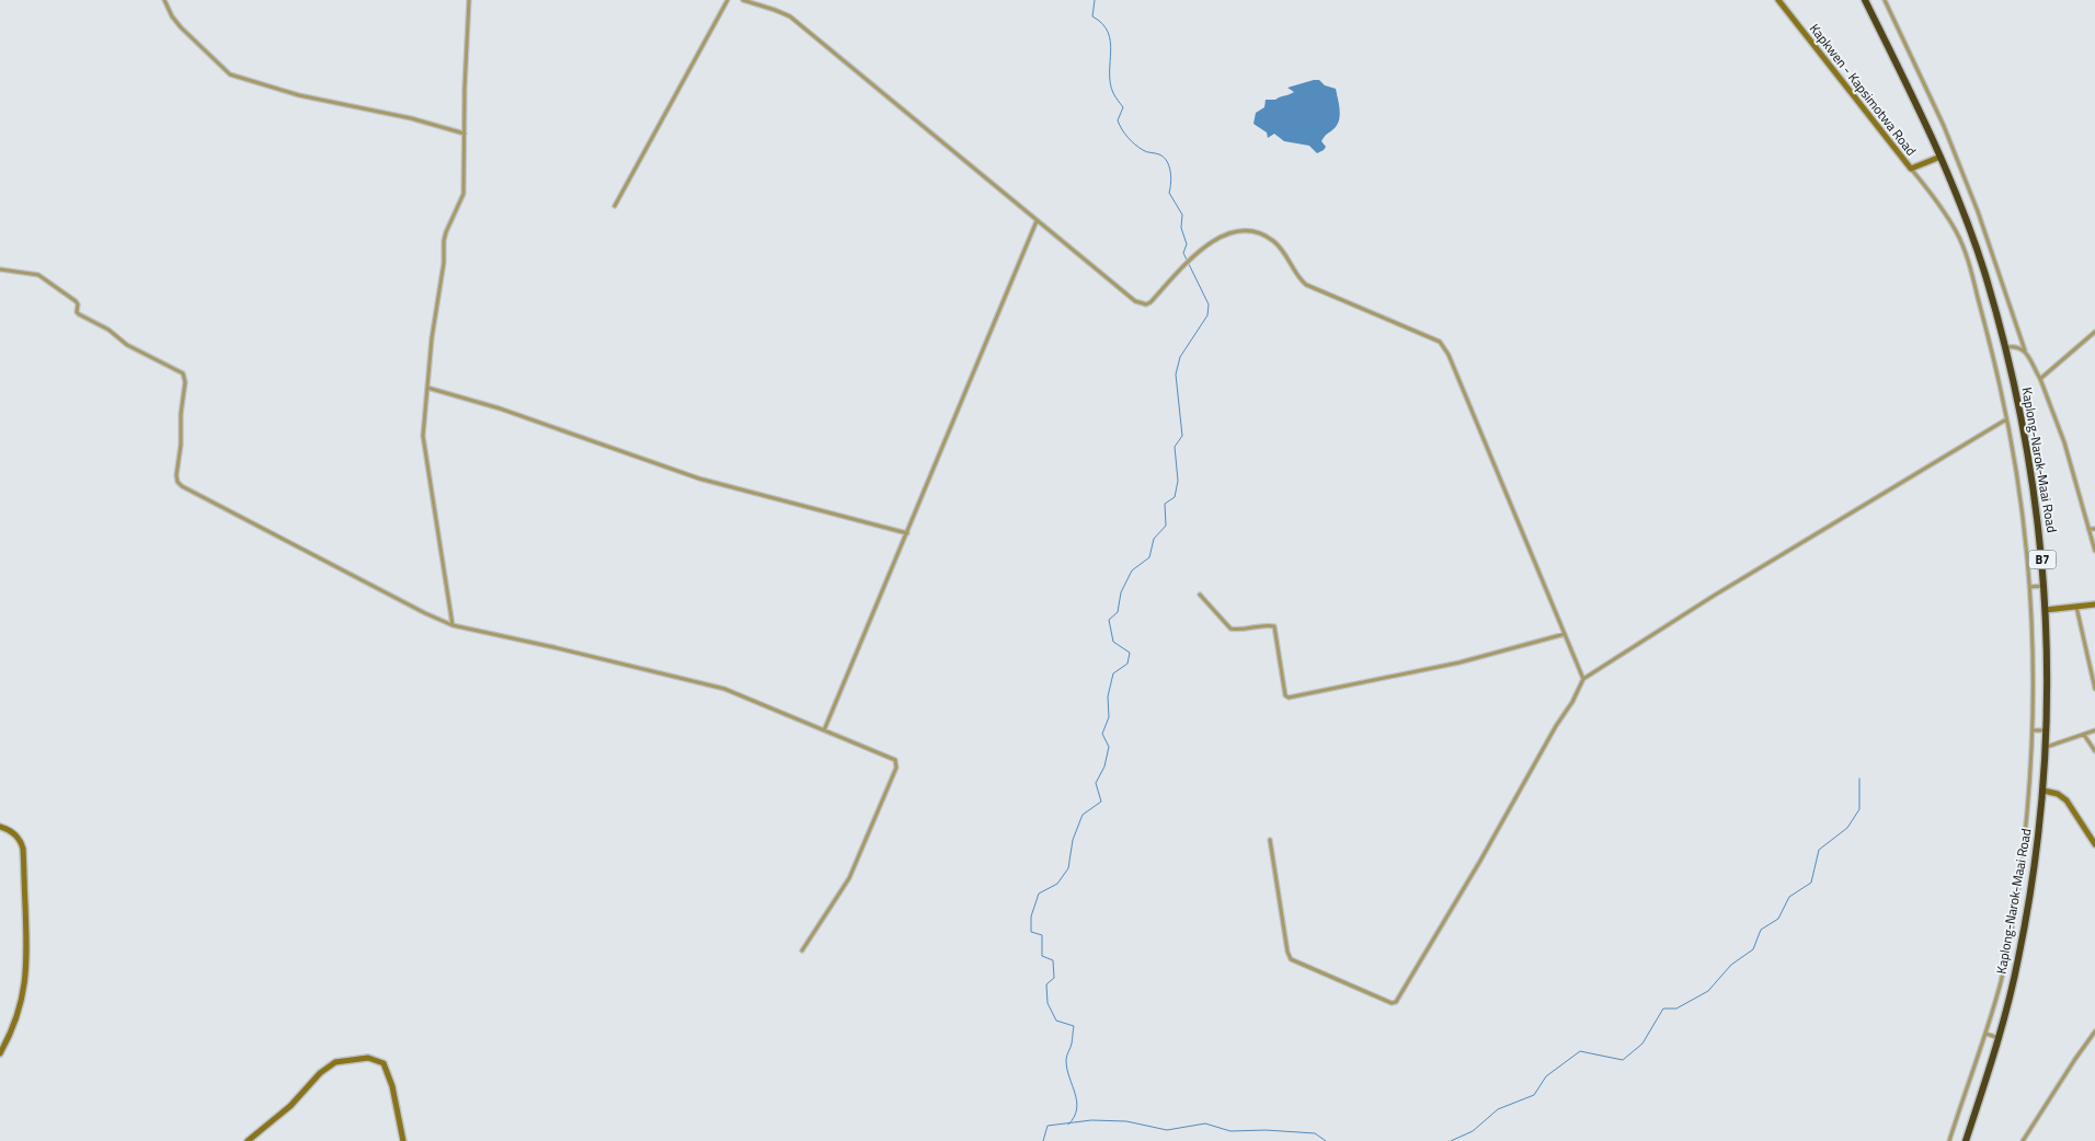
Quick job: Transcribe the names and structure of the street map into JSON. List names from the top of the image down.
{
  "streets": {
    "highway": ["Kaplong-Narok-Maai Road", "B7"],
    "street": ["Kapkwen - Kapsimotwa Road"]
  },
  "crossings": [
    ["Kapkwen - Kapsimotwa Road", "Kaplong-Narok-Maai Road"]
  ]
}
